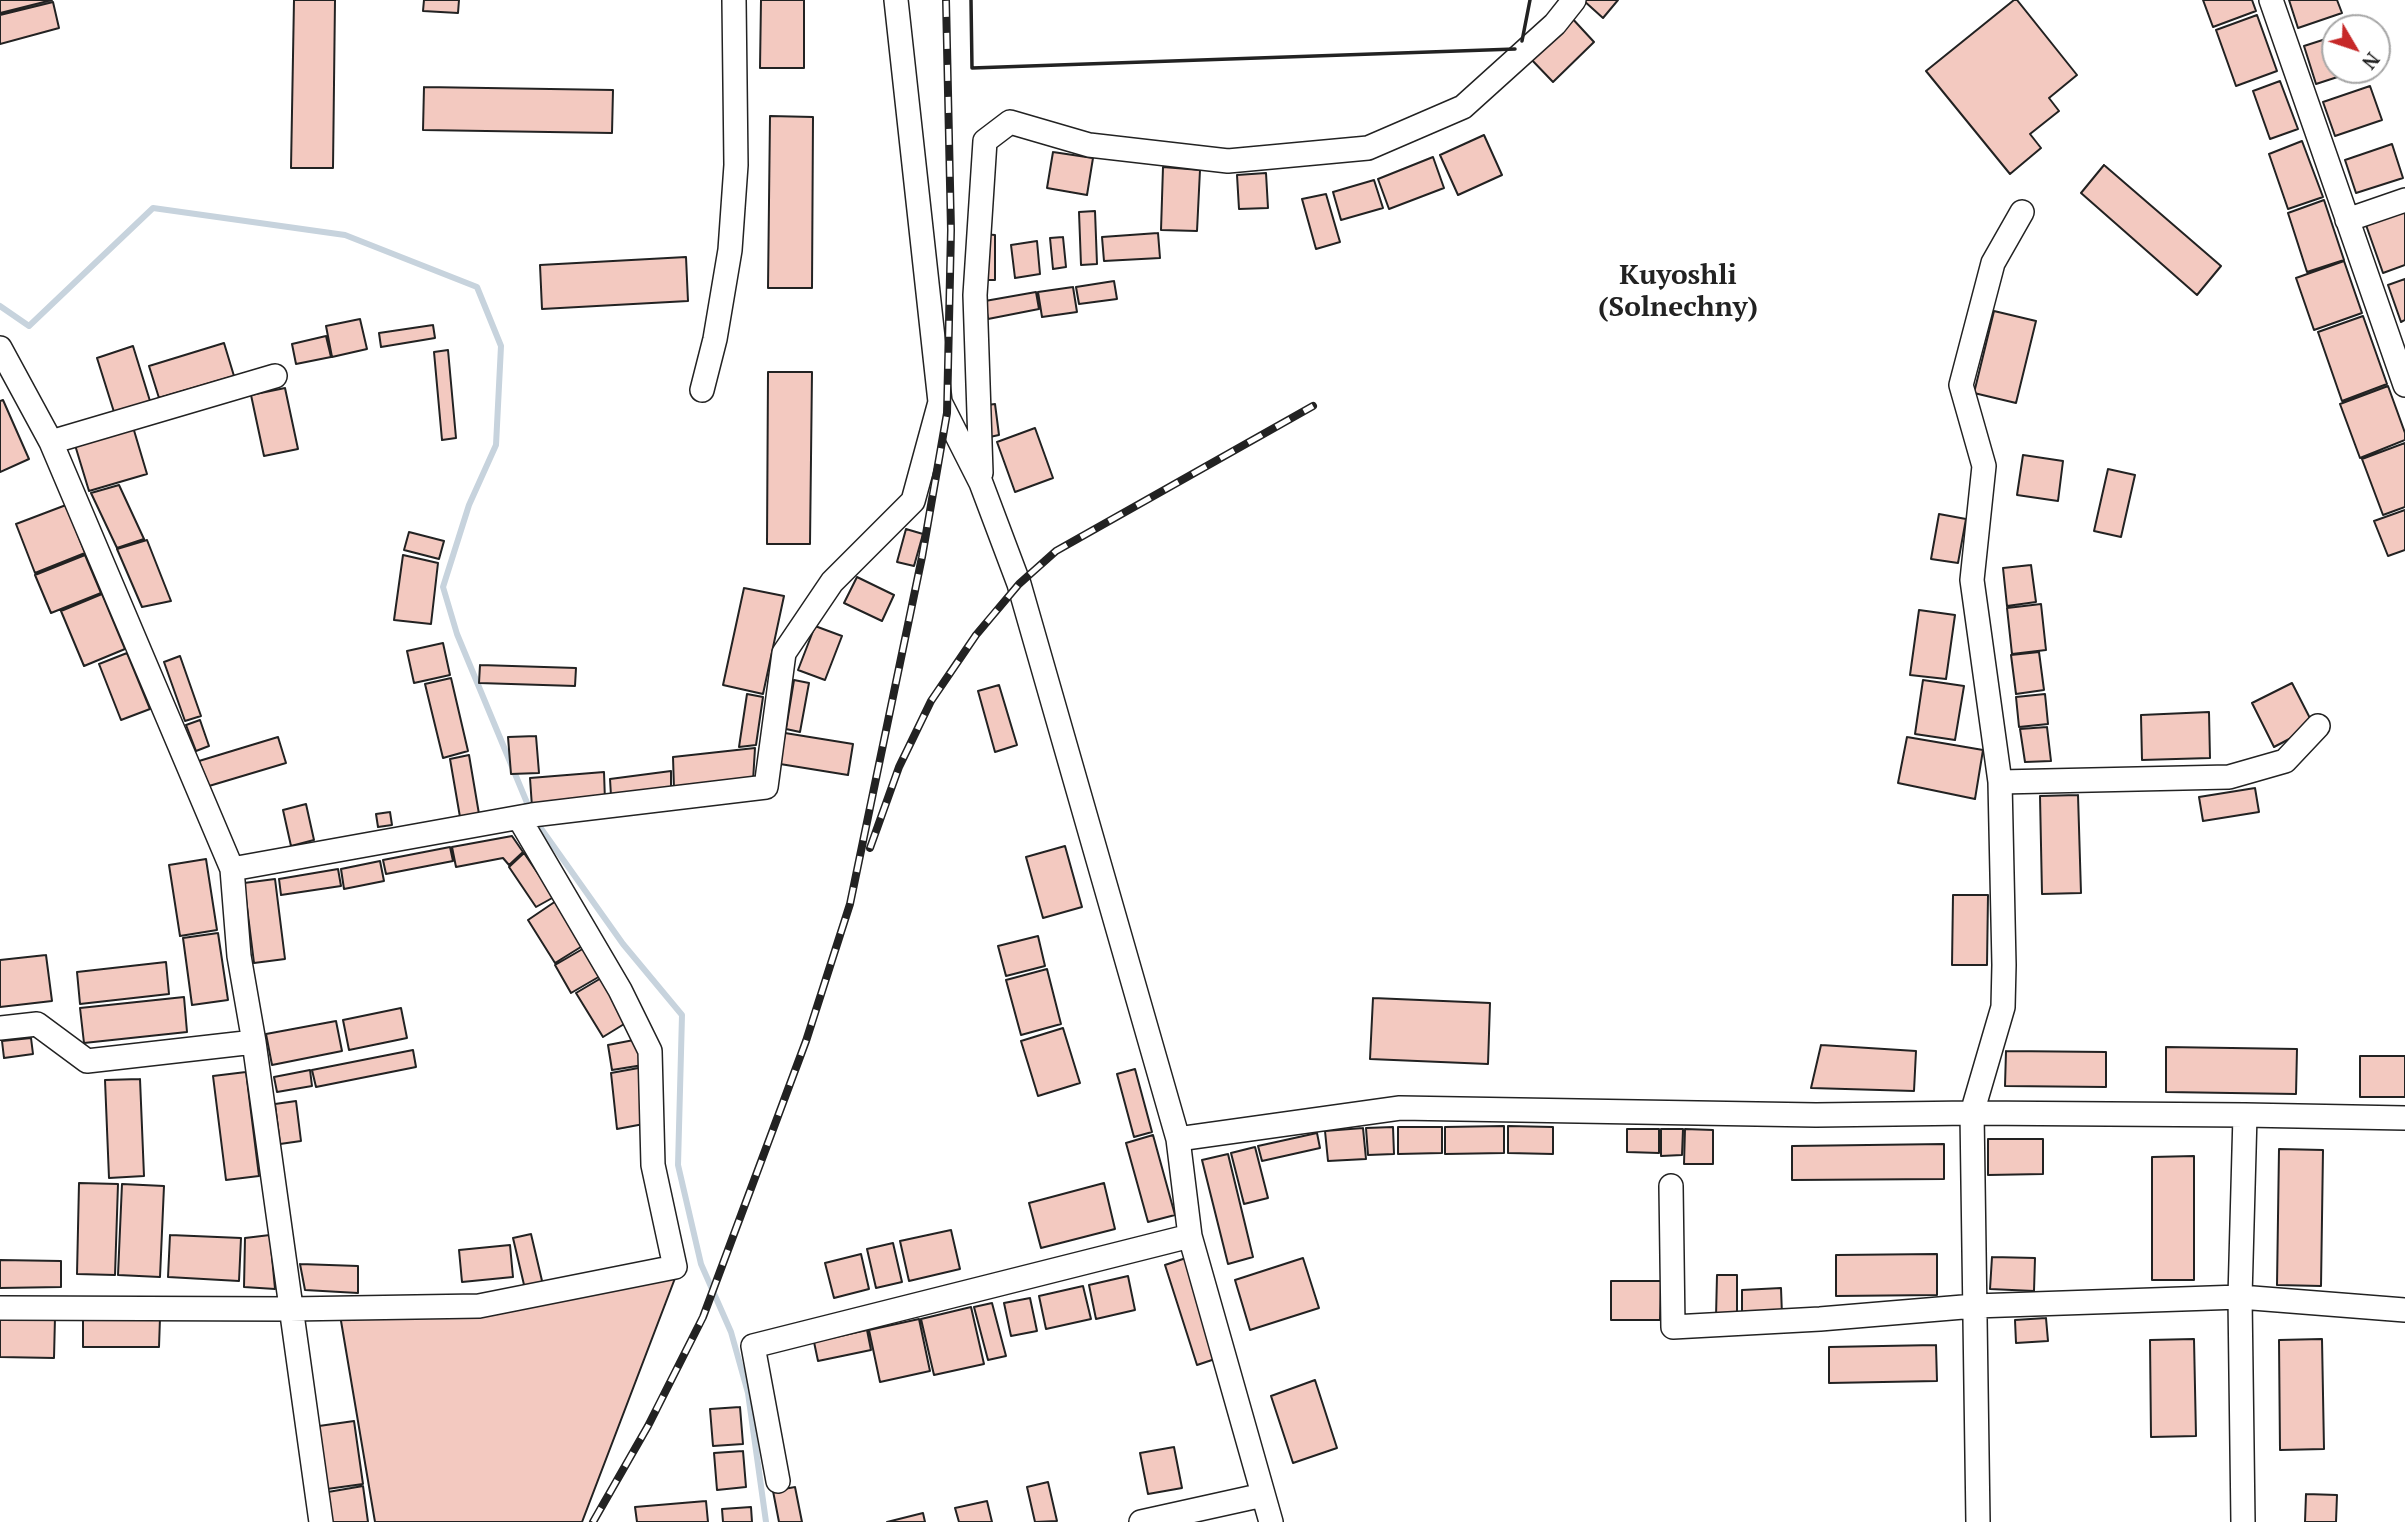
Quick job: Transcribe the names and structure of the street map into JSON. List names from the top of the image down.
{
  "districts": ["Kuyoshli (Solnechny)"],
  "north": "bottom right"
}
